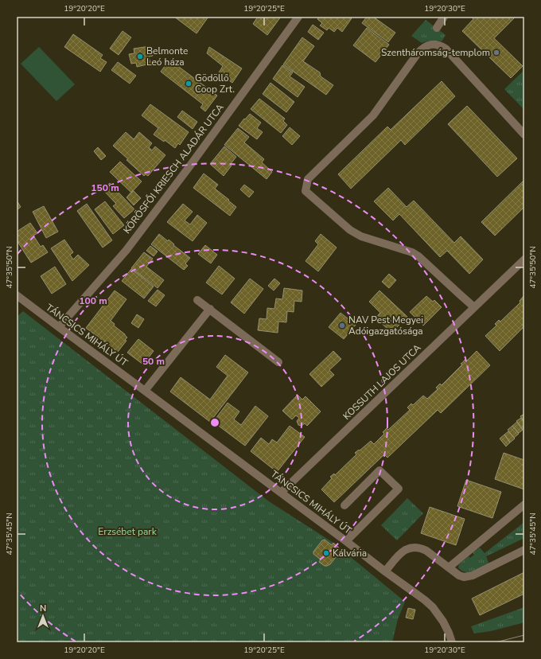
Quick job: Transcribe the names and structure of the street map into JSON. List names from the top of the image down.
{
  "streets": {
    "street": ["KÖRÖSFŐI KRIESCH ALADÁR UTCA", "TÁNCSICS MIHÁLY ÚT", "KOSSUTH LAJOS UTCA"]
  },
  "crossings": [
    ["KÖRÖSFŐI KRIESCH ALADÁR UTCA", "TÁNCSICS MIHÁLY ÚT"],
    ["TÁNCSICS MIHÁLY ÚT", "KOSSUTH LAJOS UTCA"]
  ],
  "parks": ["Erzsébet park"],
  "places": [
    "Szentháromság-templom",
    "Belmonte Leó háza",
    "Gödöllő Coop Zrt.",
    "NAV Pest Megyei Adóigazgatósága",
    "Kálvária"
  ],
  "north": "top",
  "coordinates": [
    "19°20'20\"E",
    "19°20'25\"E",
    "19°20'30\"E",
    "47°35'50\"N",
    "47°35'45\"N"
  ],
  "rings": ["150 m", "100 m", "50 m"]
}
